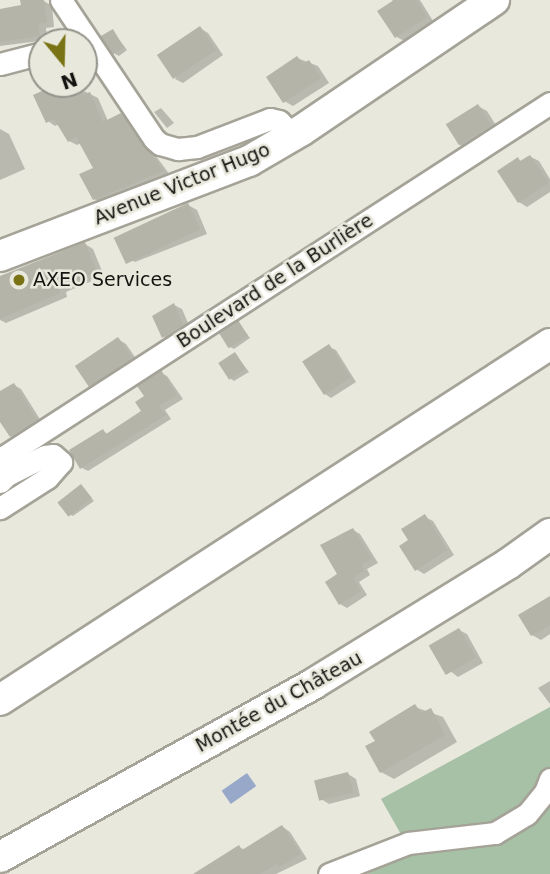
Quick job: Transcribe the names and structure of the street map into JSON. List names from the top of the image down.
{
  "streets": {
    "street": ["Avenue Victor Hugo", "Boulevard de la Burlière", "Montée du Château"]
  },
  "places": ["AXEO Services"],
  "north": "bottom"
}
